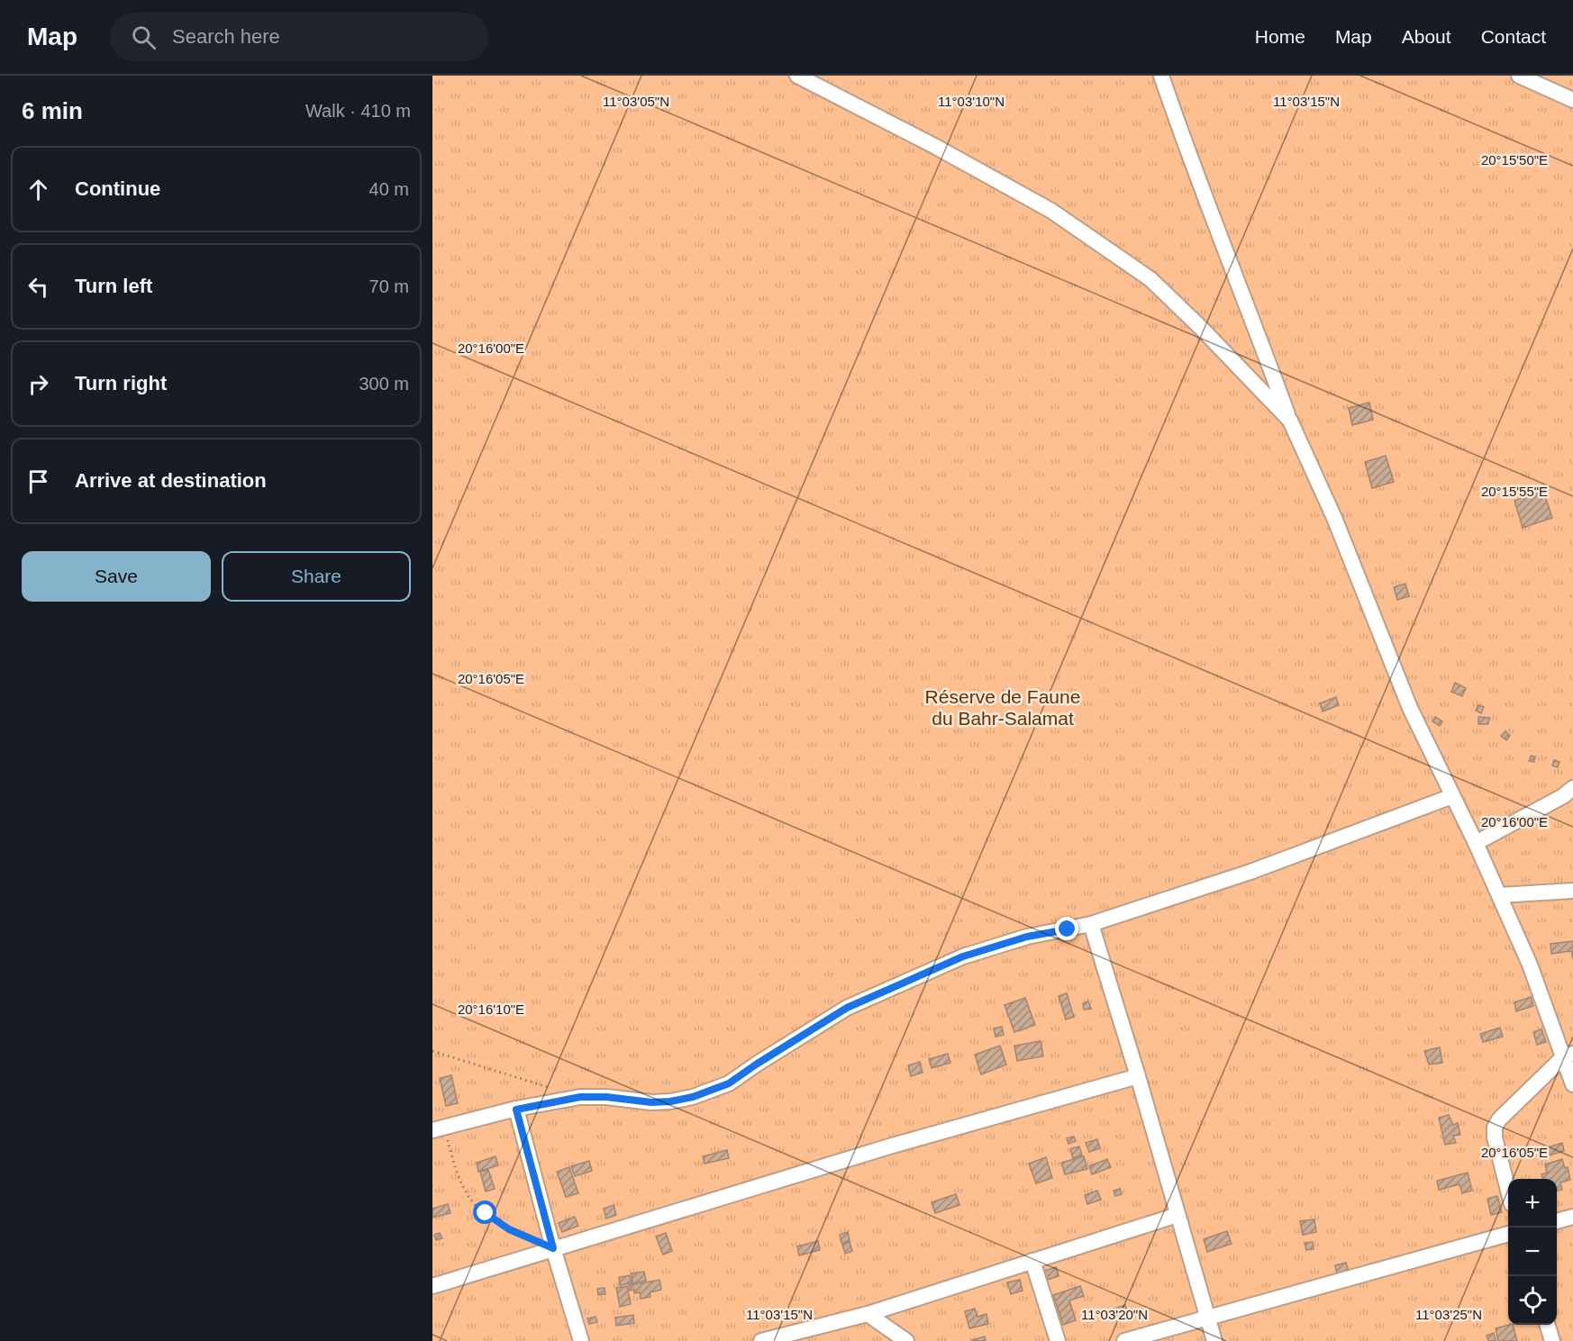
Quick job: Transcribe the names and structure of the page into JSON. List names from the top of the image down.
{
  "parks": ["Réserve de Faune du Bahr-Salamat"],
  "page": {
    "header": "Map",
    "search": "Search here",
    "nav": [
      "Home",
      "Map",
      "About",
      "Contact"
    ],
    "heading": ["6 min", "Walk · 410 m"],
    "list": [
      ["Continue", "40 m"],
      ["Turn left", "70 m"],
      ["Turn right", "300 m"],
      "Arrive at destination"
    ],
    "buttons": ["Save", "Share"],
    "map_buttons": ["+", "−"]
  },
  "coordinates": [
    "11°03'05\"N",
    "11°03'10\"N",
    "11°03'15\"N",
    "20°15'50\"E",
    "20°16'00\"E",
    "20°15'55\"E",
    "20°16'05\"E",
    "20°16'10\"E",
    "11°03'20\"N",
    "11°03'25\"N"
  ]
}
